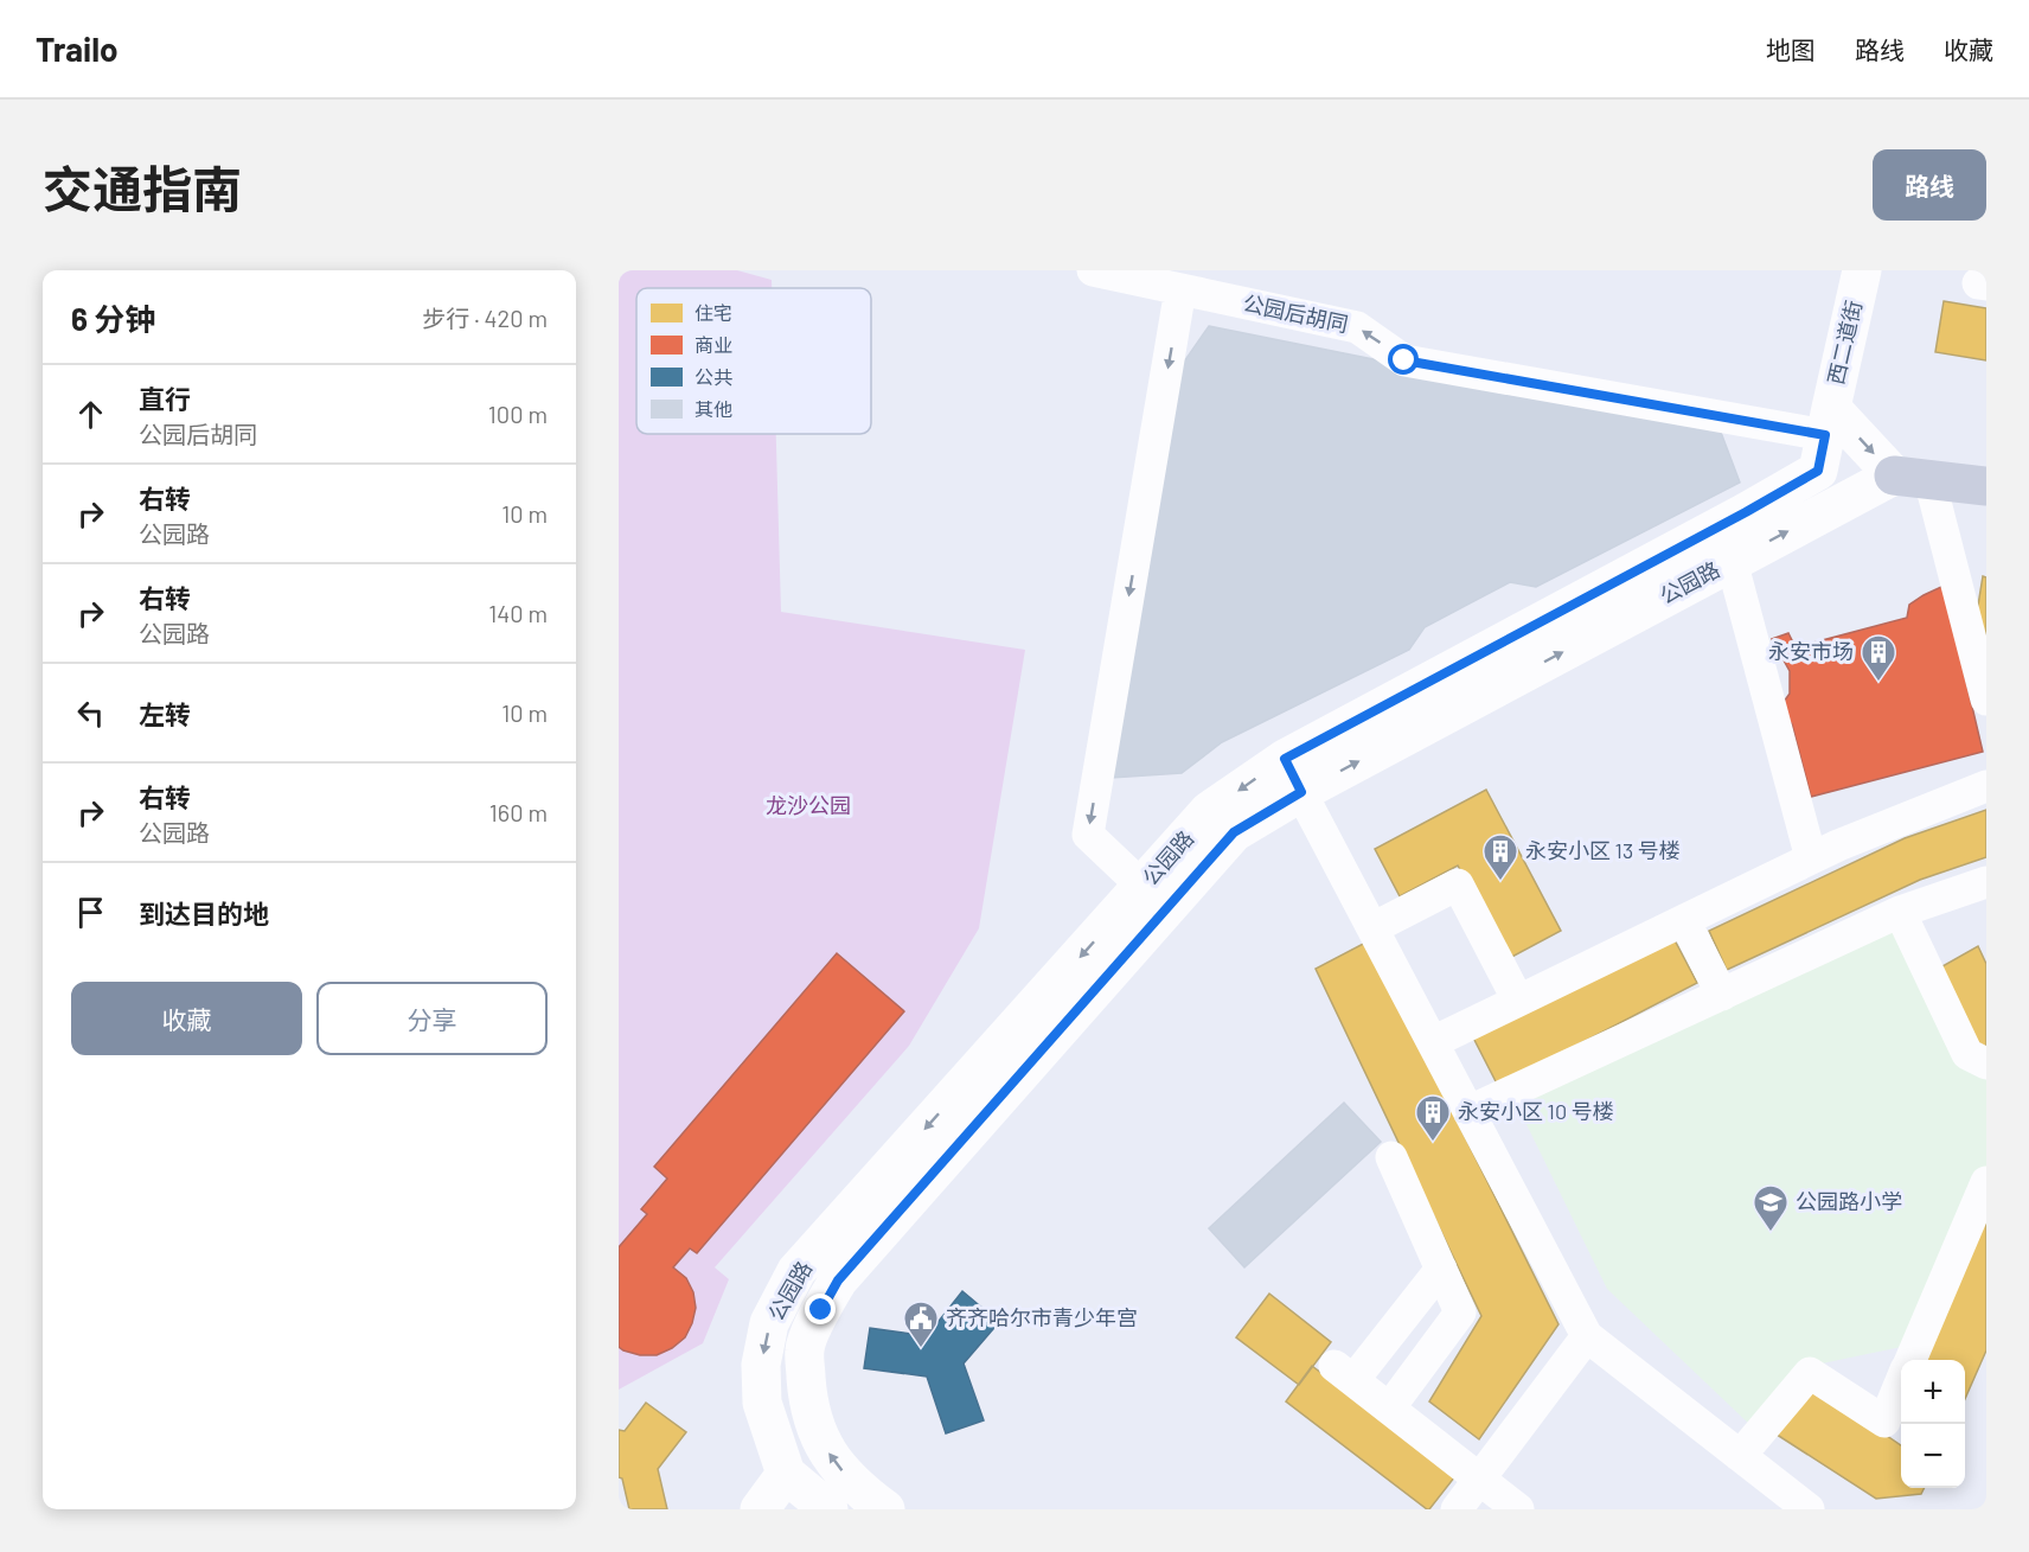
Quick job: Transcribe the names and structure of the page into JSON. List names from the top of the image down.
{
  "streets": {
    "main road": ["西二道街", "公园路"],
    "street": ["公园后胡同"]
  },
  "crossings": [
    ["公园后胡同", "西二道街"],
    ["公园后胡同", "公园路"],
    ["西二道街", "公园路"]
  ],
  "one_way": ["公园后胡同", "西二道街"],
  "parks": ["龙沙公园"],
  "places": {
    "building": ["永安市场", "永安小区 13 号楼", "永安小区 10 号楼"],
    "school or university": ["公园路小学"],
    "public building": ["齐齐哈尔市青少年宫"]
  },
  "legend": [
    "住宅",
    "商业",
    "公共",
    "其他"
  ],
  "page": {
    "header": "Trailo",
    "nav": ["地图", "路线", "收藏"],
    "title": "交通指南",
    "buttons": [
      "路线",
      ["收藏", "分享"]
    ],
    "heading": ["6 分钟", "步行 · 420 m"],
    "list": [
      ["直行", "公园后胡同", "100 m"],
      ["右转", "公园路", "10 m"],
      ["右转", "公园路", "140 m"],
      ["左转", "10 m"],
      ["右转", "公园路", "160 m"],
      "到达目的地"
    ],
    "map_buttons": ["+", "−"]
  }
}
